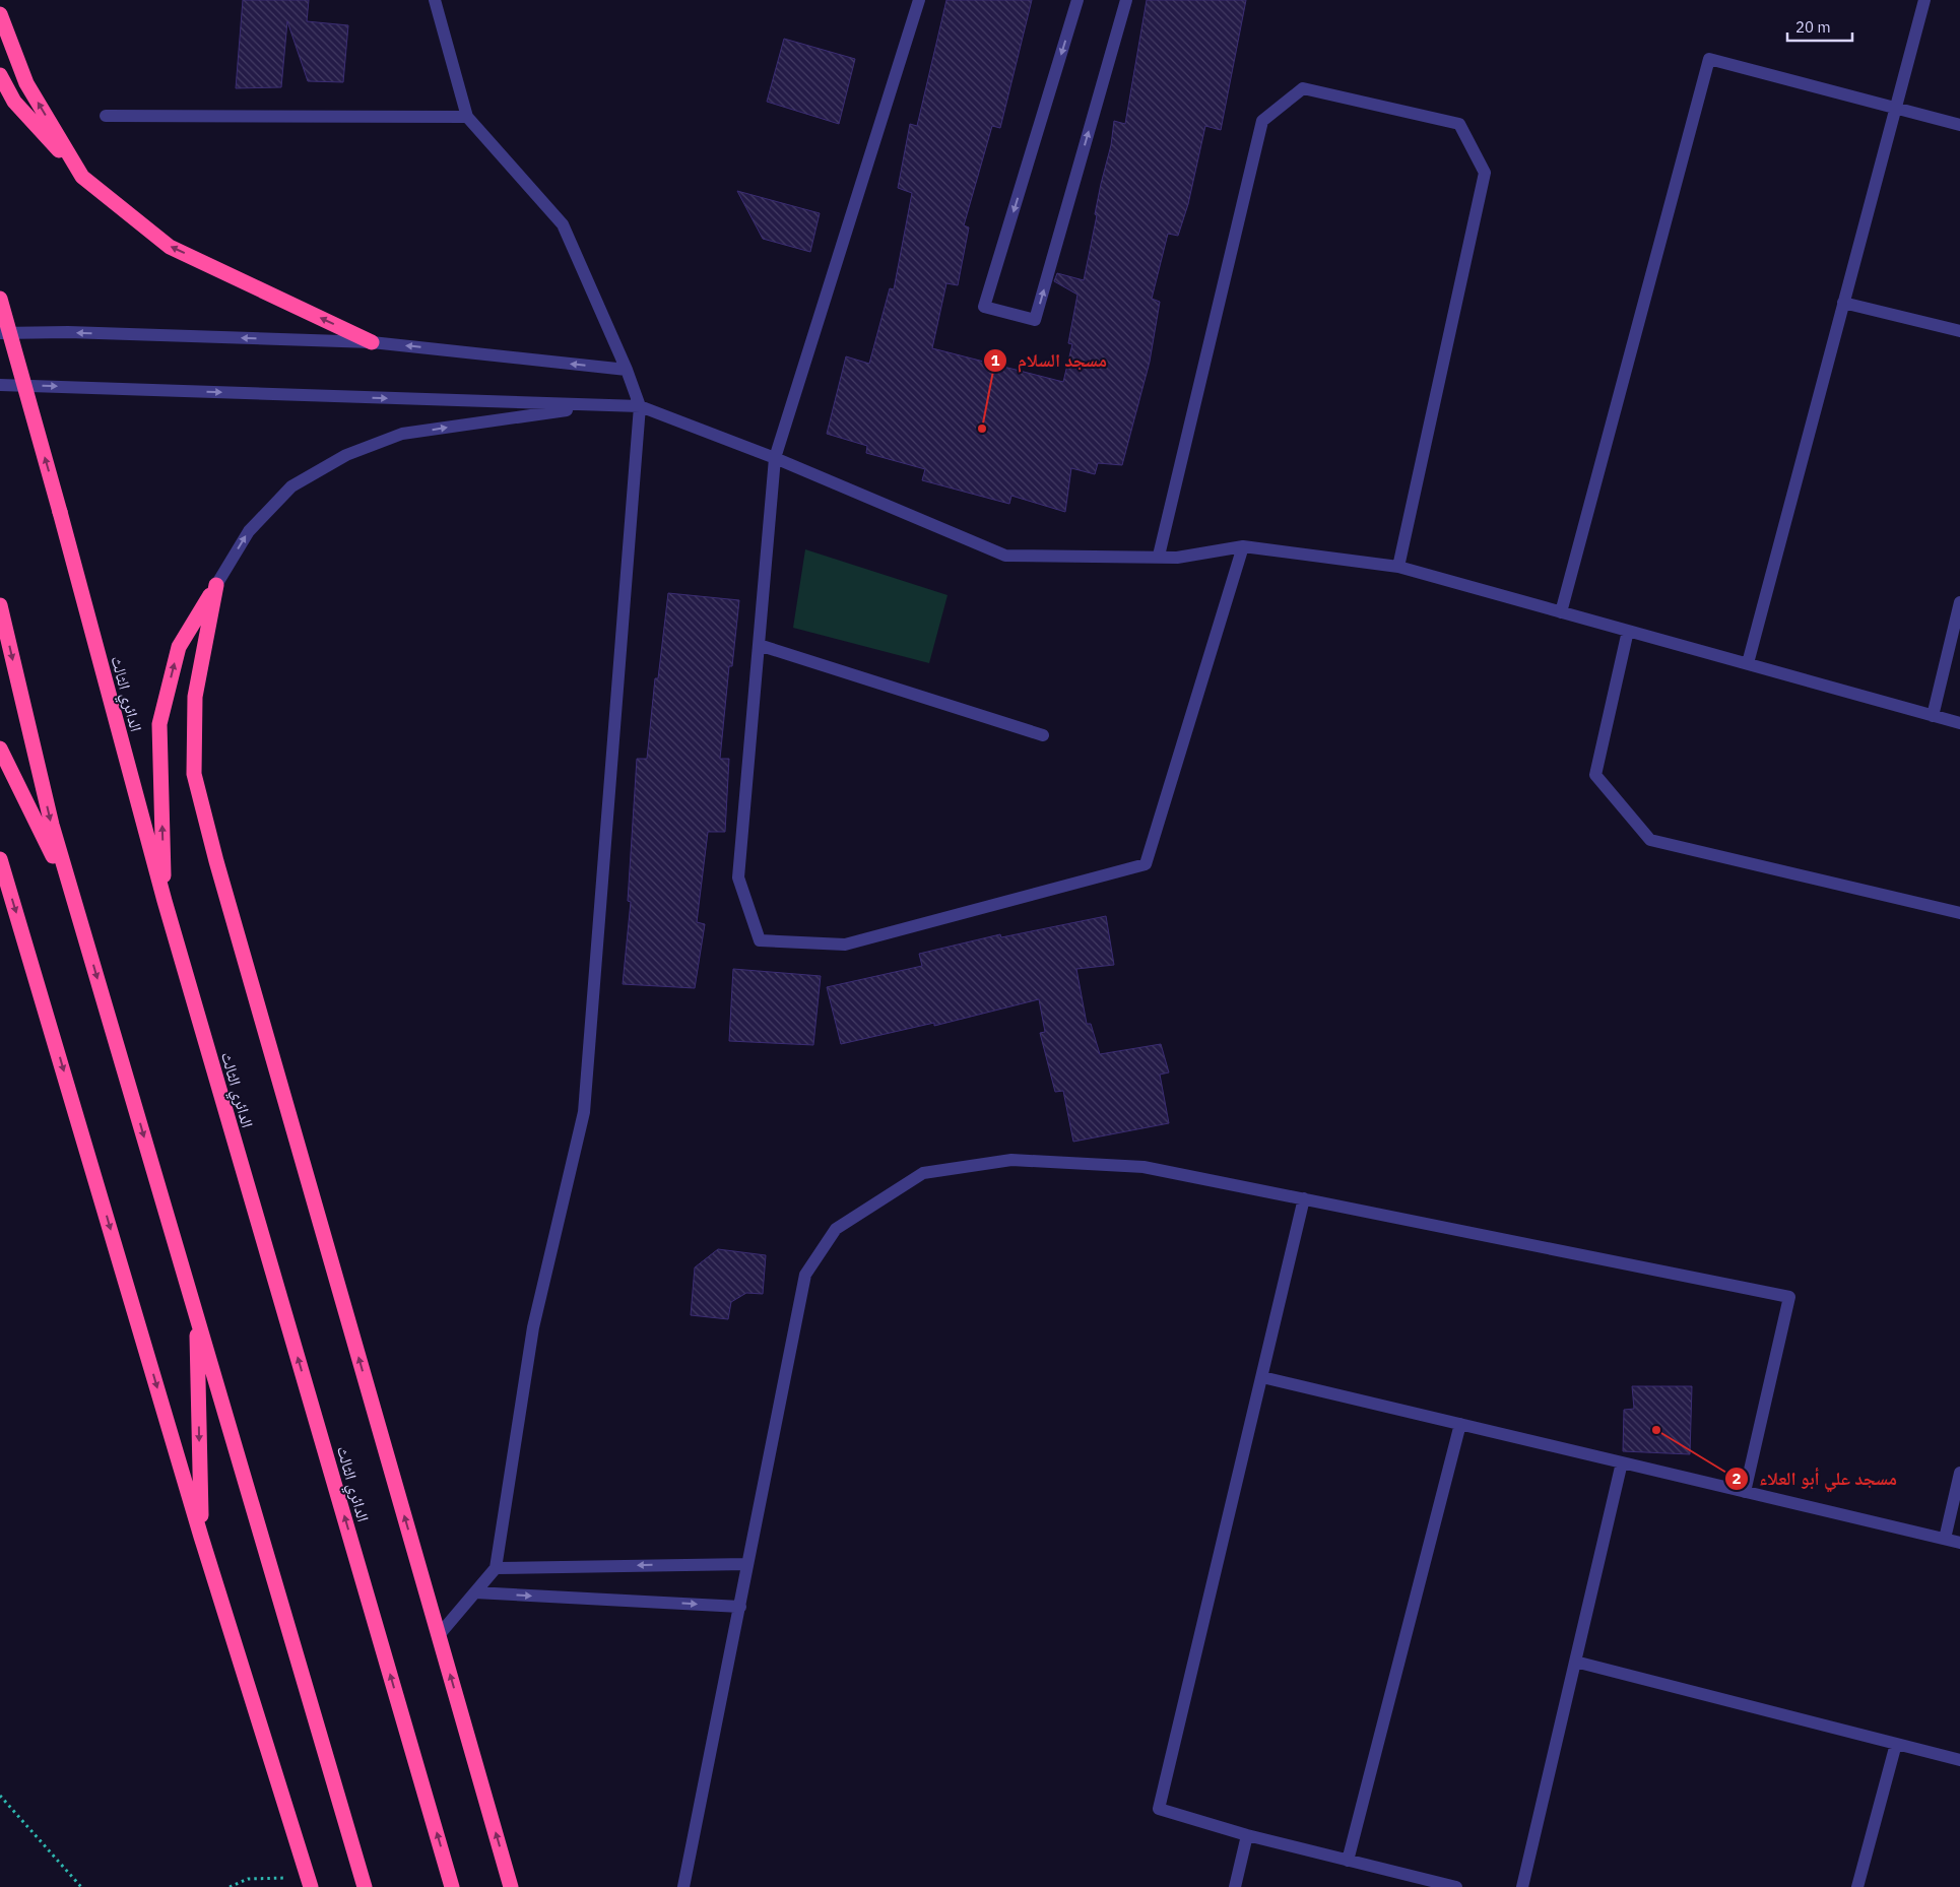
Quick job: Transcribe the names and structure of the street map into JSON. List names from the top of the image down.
{
  "streets": {
    "highway": ["الدائري الثالث"]
  },
  "places": ["مسجد السلام", "مسجد علي أبو العلاء"],
  "scale_bar": "20 m"
}
